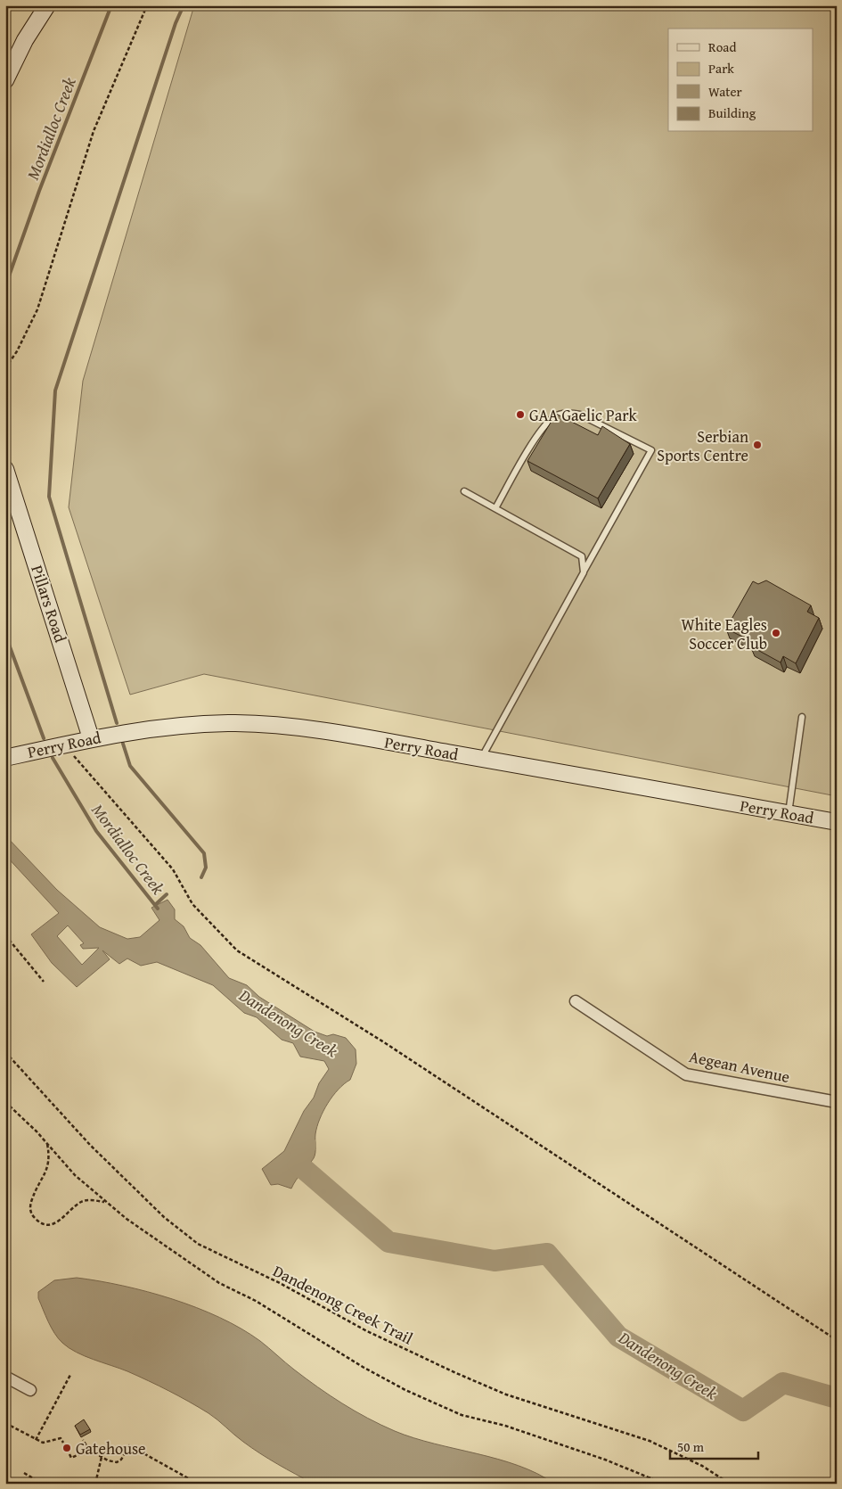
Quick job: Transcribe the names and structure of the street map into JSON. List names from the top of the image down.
{
  "streets": {
    "main road": ["Pillars Road", "Perry Road"],
    "street": ["Aegean Avenue"],
    "path": ["Dandenong Creek Trail"]
  },
  "crossings": [
    ["Pillars Road", "Perry Road"]
  ],
  "water": ["Mordialloc Creek", "Dandenong Creek"],
  "places": [
    "GAA Gaelic Park",
    "Serbian Sports Centre",
    "White Eagles Soccer Club",
    "Gatehouse"
  ],
  "legend": [
    "Road",
    "Park",
    "Water",
    "Building"
  ],
  "scale_bar": "50 m"
}
